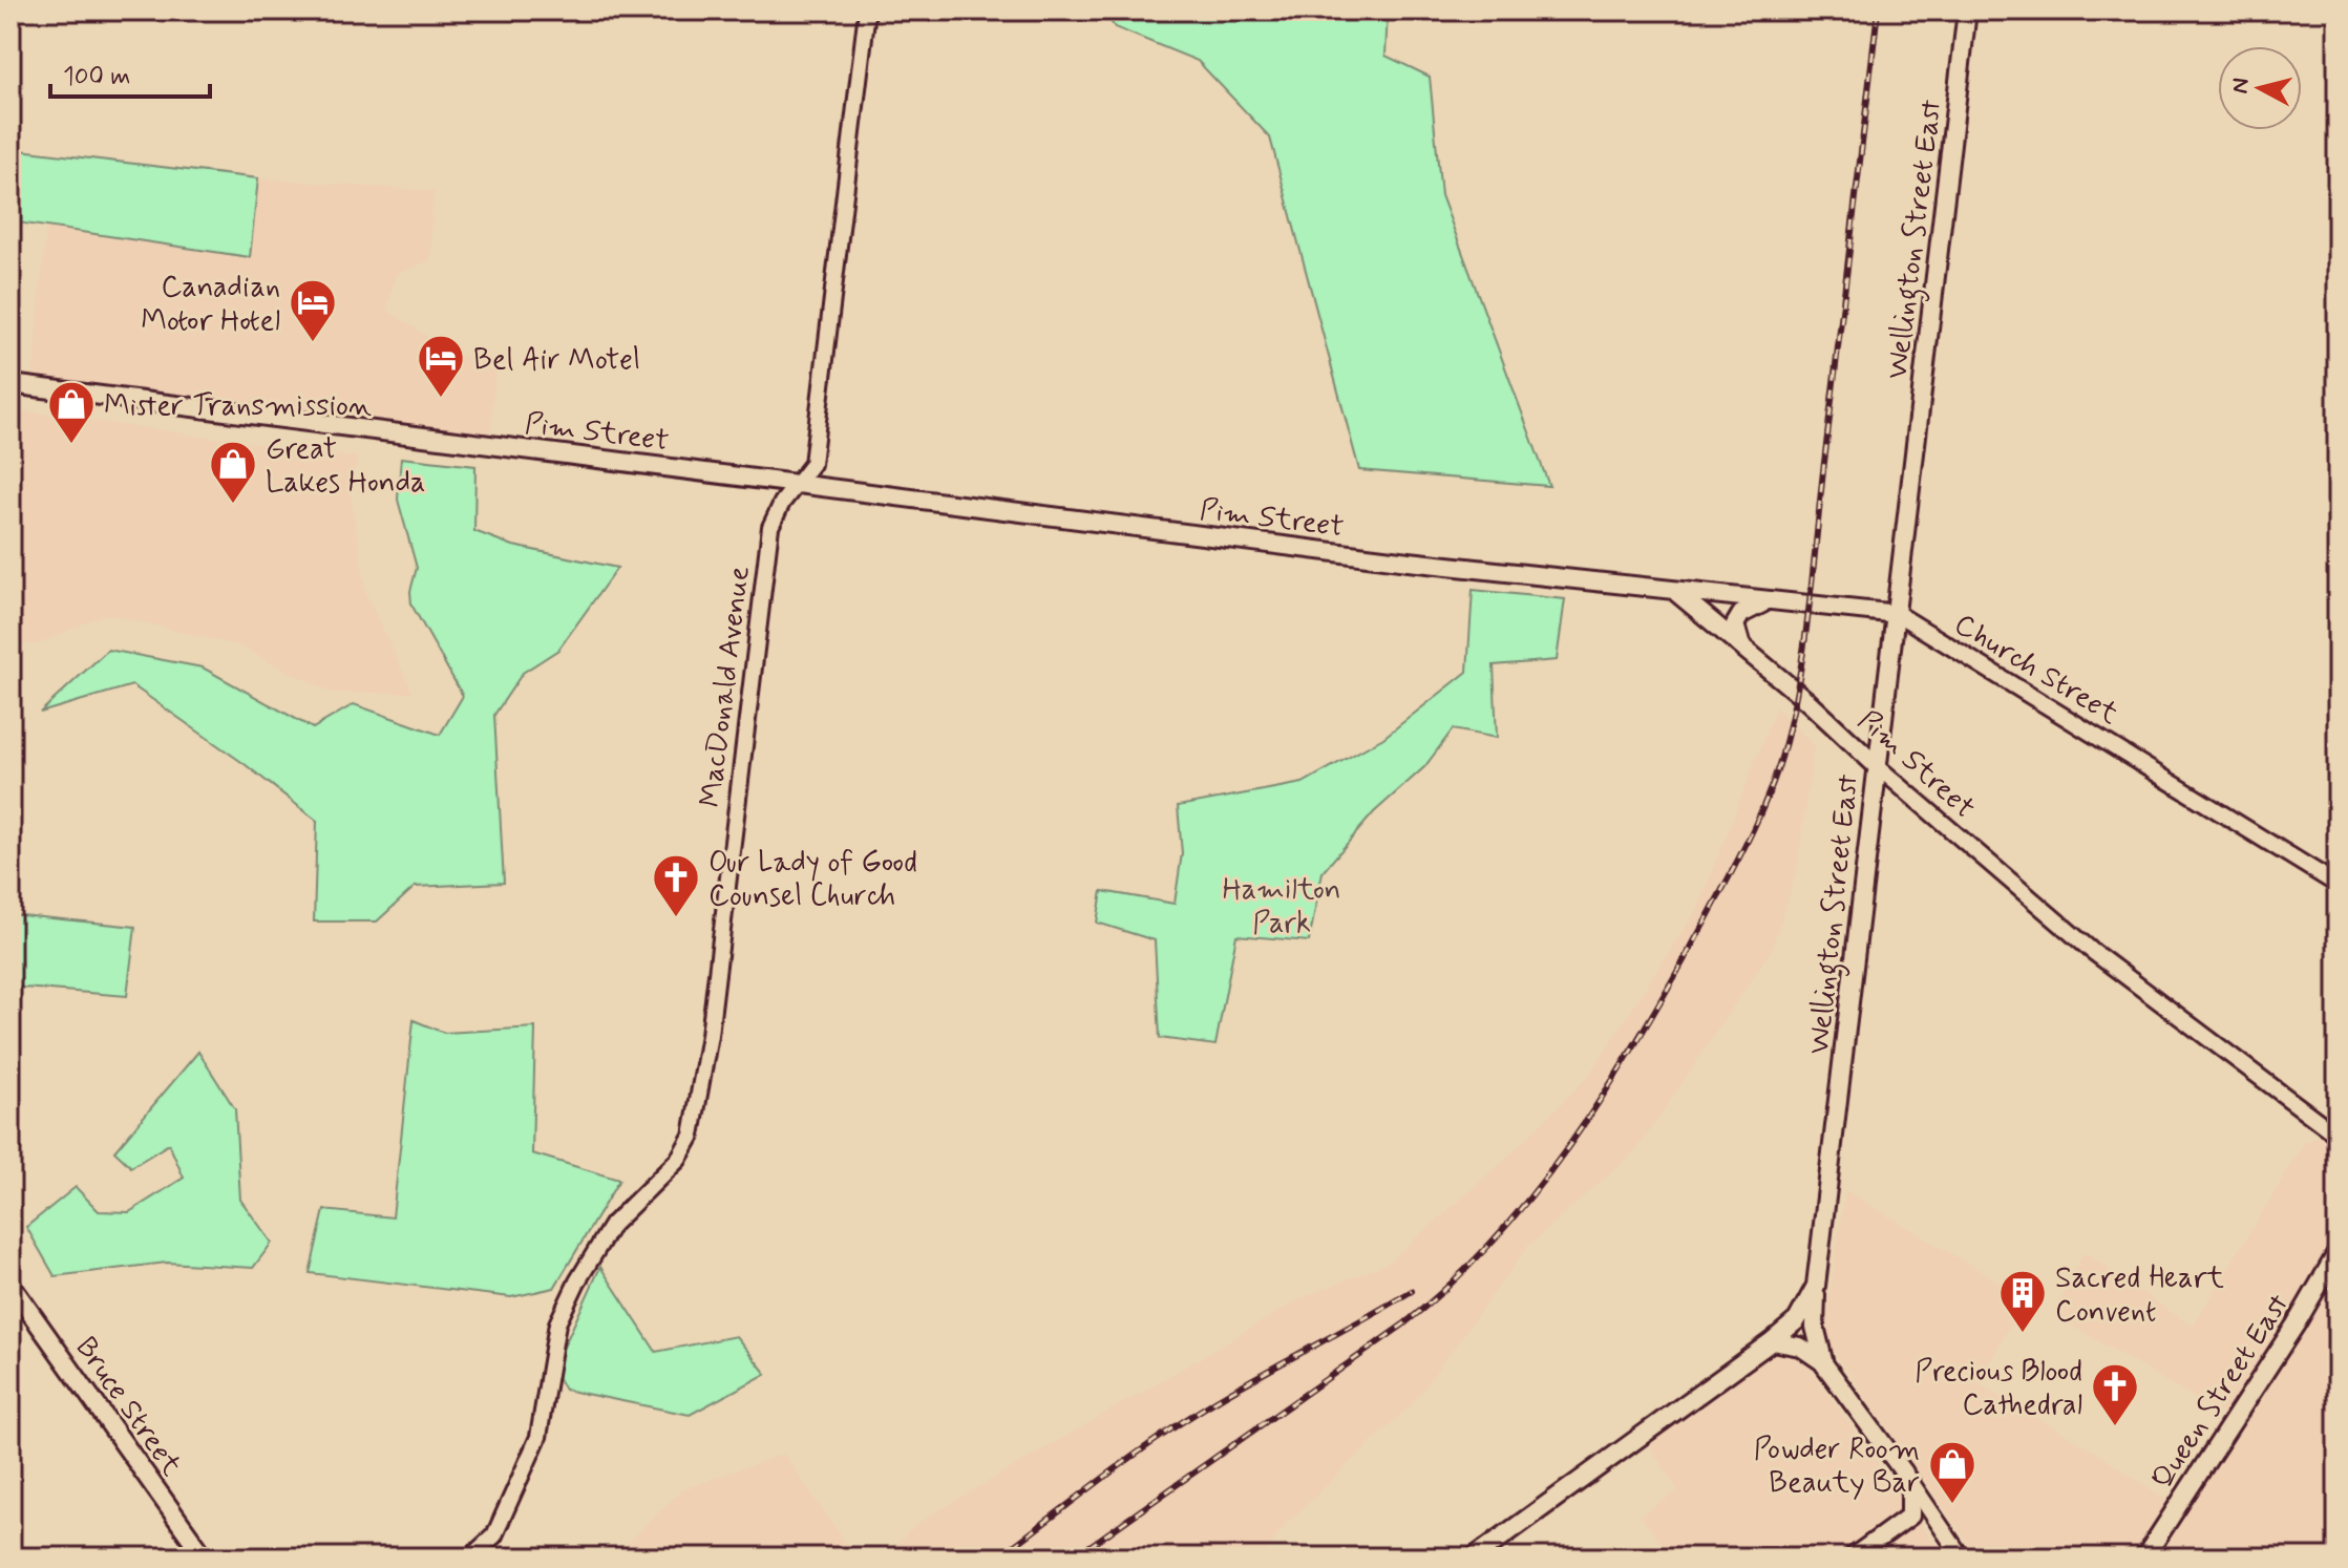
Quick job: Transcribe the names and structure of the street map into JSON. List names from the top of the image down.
{
  "streets": {
    "main road": [
      "Wellington Street East",
      "Pim Street",
      "Church Street",
      "Queen Street East",
      "Bruce Street"
    ],
    "street": ["MacDonald Avenue"]
  },
  "crossings": [
    ["Wellington Street East", "Pim Street"],
    ["Wellington Street East", "Church Street"],
    ["Pim Street", "Church Street"],
    ["Pim Street", "MacDonald Avenue"]
  ],
  "parks": ["Hamilton Park"],
  "places": {
    "hotel": ["Canadian Motor Hotel", "Bel Air Motel"],
    "shop": ["Mister Transmission", "Great Lakes Honda", "Powder Room Beauty Bar"],
    "church": ["Our Lady of Good Counsel Church", "Precious Blood Cathedral"],
    "building": ["Sacred Heart Convent"]
  },
  "scale_bar": "100 m",
  "north": "left"
}
